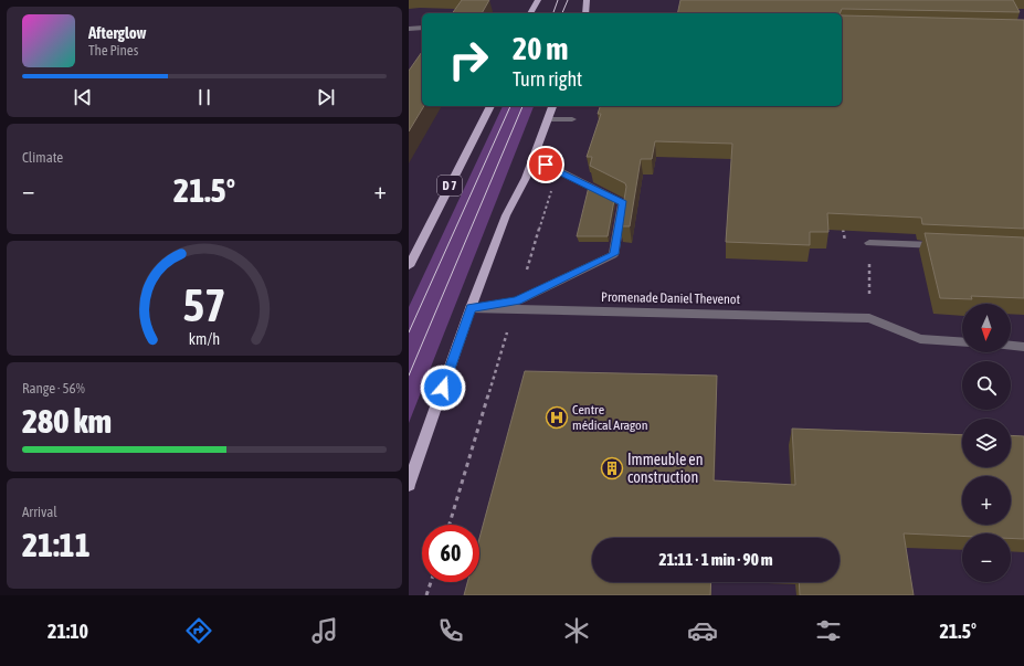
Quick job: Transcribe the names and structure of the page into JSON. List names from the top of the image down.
{
  "streets": {
    "main road": ["D 7"],
    "street": ["Promenade Daniel Thevenot"]
  },
  "places": {
    "hospital": ["Centre médical Aragon"],
    "building": ["Immeuble en construction"]
  },
  "north": "bottom",
  "page": {
    "turn": ["20 m", "Turn right"],
    "song": ["Afterglow", "The Pines"],
    "tile": [
      "Climate",
      ["Range · 56%", "280 km"],
      ["Arrival", "21:11"]
    ],
    "heat": ["−", "21.5°", "+"],
    "map_buttons": ["+", "−"],
    "limit": "60",
    "trip": "21:11 · 1 min · 90 m",
    "tabs": ["21:10", "21.5°"],
    "gauge": ["57", "km/h"]
  }
}
